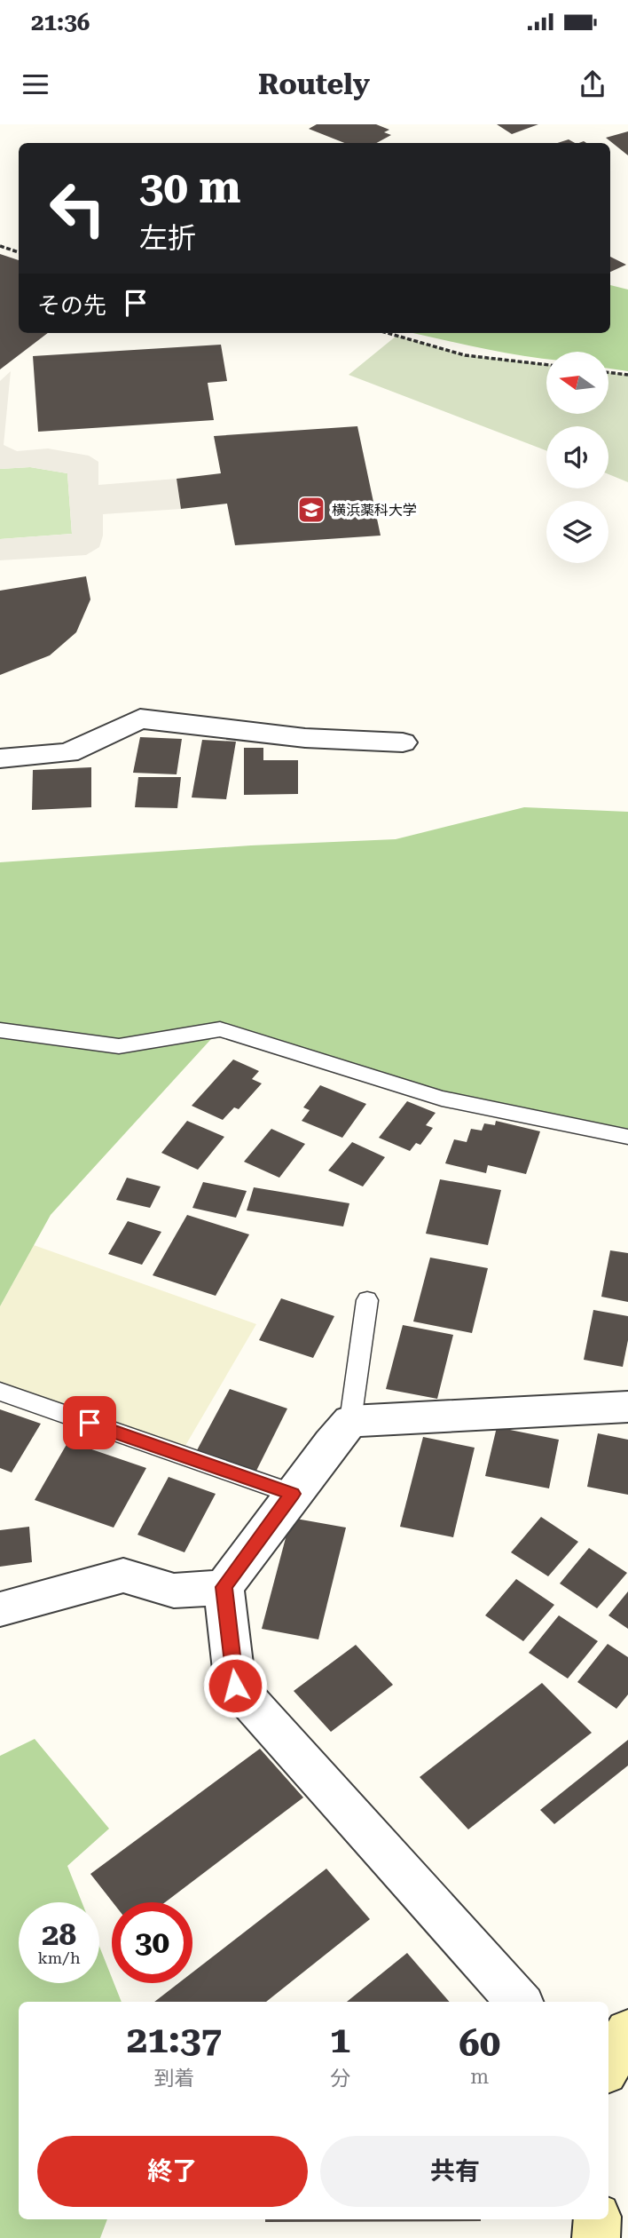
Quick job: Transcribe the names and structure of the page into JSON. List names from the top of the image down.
{
  "places": {
    "school or university": ["横浜薬科大学"]
  },
  "north": "left",
  "page": {
    "status": "21:36",
    "header": "Routely",
    "turn": ["30 m", "左折"],
    "then": "その先",
    "speed": "28 km/h",
    "limit": "30",
    "eta": [
      "21:37",
      "到着",
      "1",
      "分",
      "60",
      "m"
    ],
    "buttons": ["終了", "共有"]
  }
}
